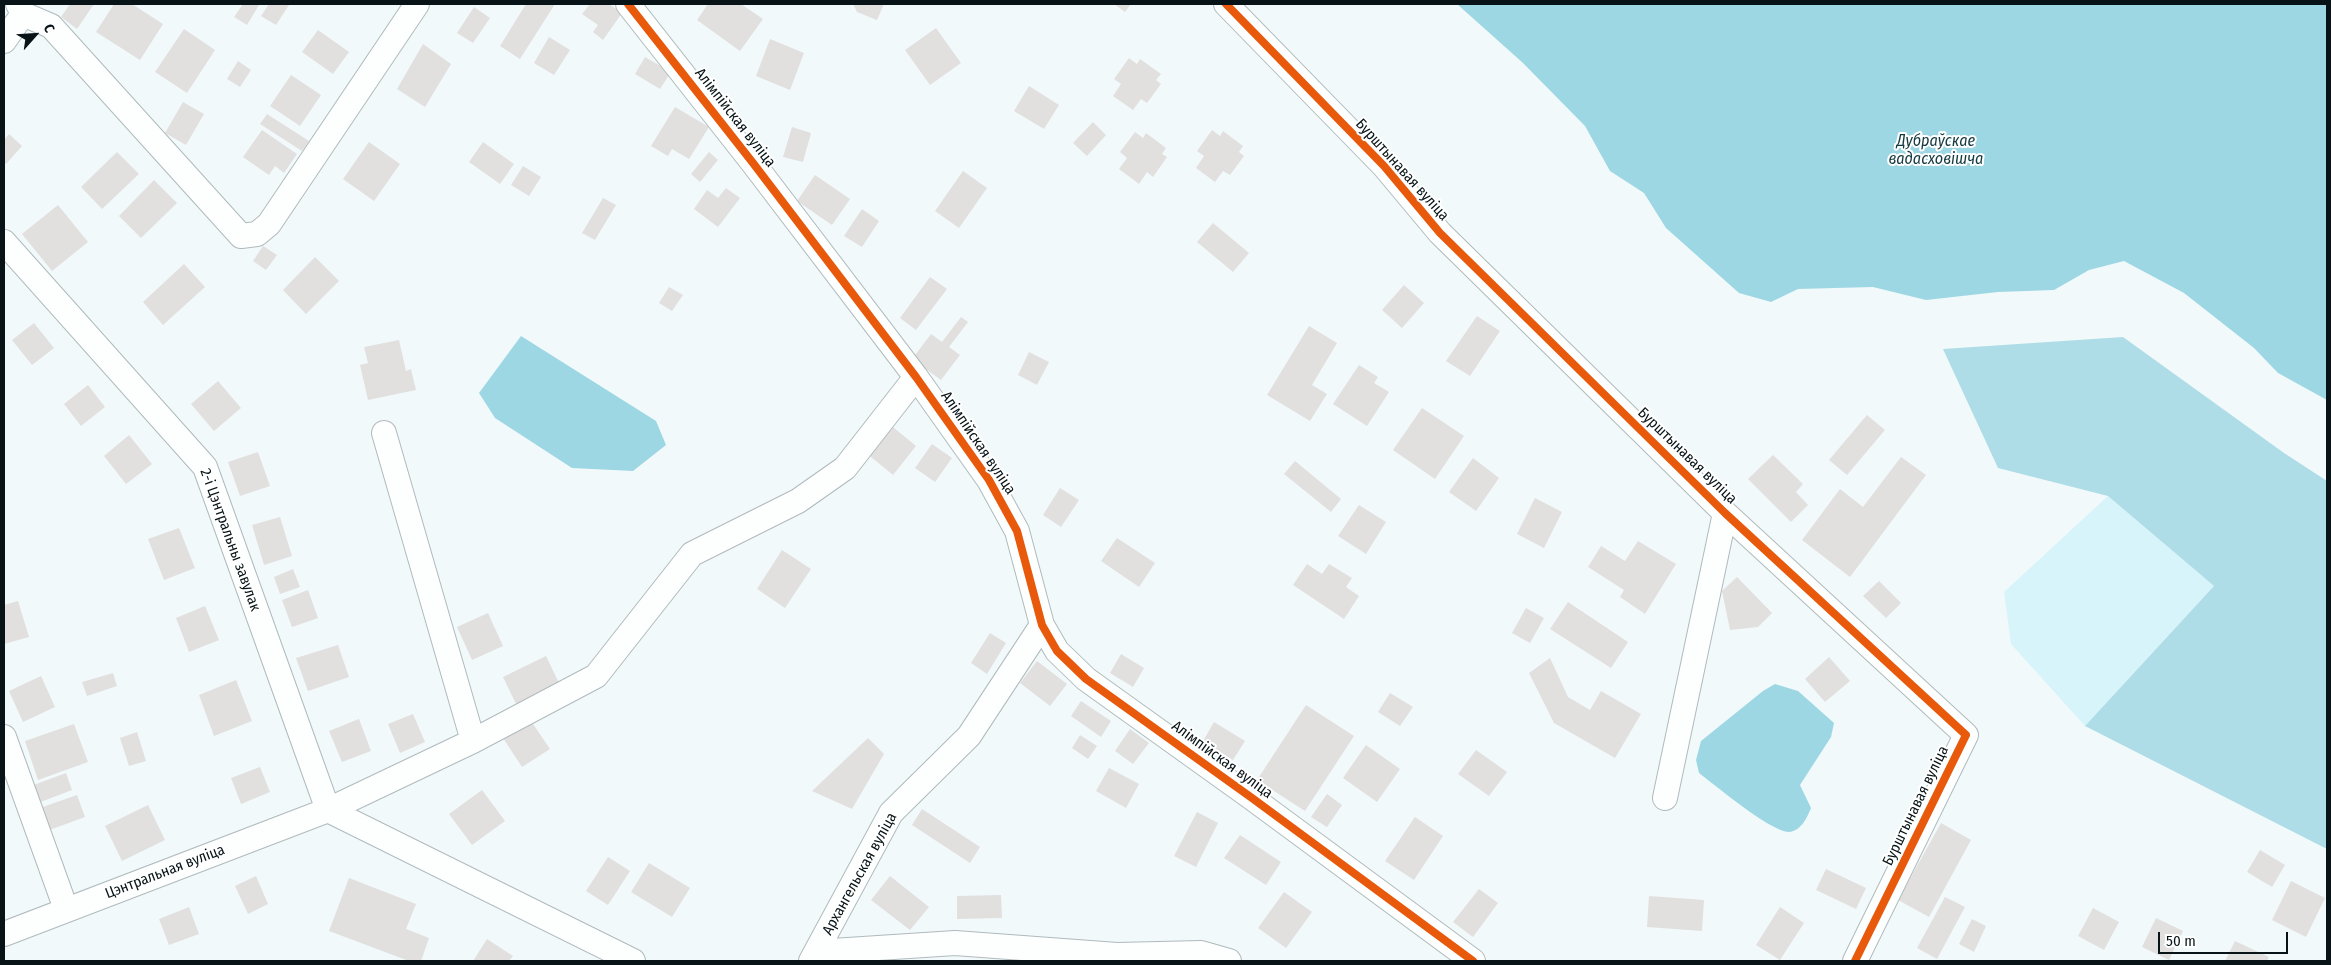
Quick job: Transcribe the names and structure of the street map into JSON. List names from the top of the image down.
{
  "streets": {
    "street": [
      "Алімпійская вуліца",
      "Бурштынавая вуліца",
      "2-і Цэнтральны завулак",
      "Цэнтральная вуліца",
      "Архангельская вуліца"
    ]
  },
  "crossings": [
    ["Алімпійская вуліца", "Цэнтральная вуліца"],
    ["Алімпійская вуліца", "Архангельская вуліца"],
    ["2-і Цэнтральны завулак", "Цэнтральная вуліца"]
  ],
  "water": ["Дубраўскае вадасховішча"],
  "scale_bar": "50 m",
  "north": "top right"
}
